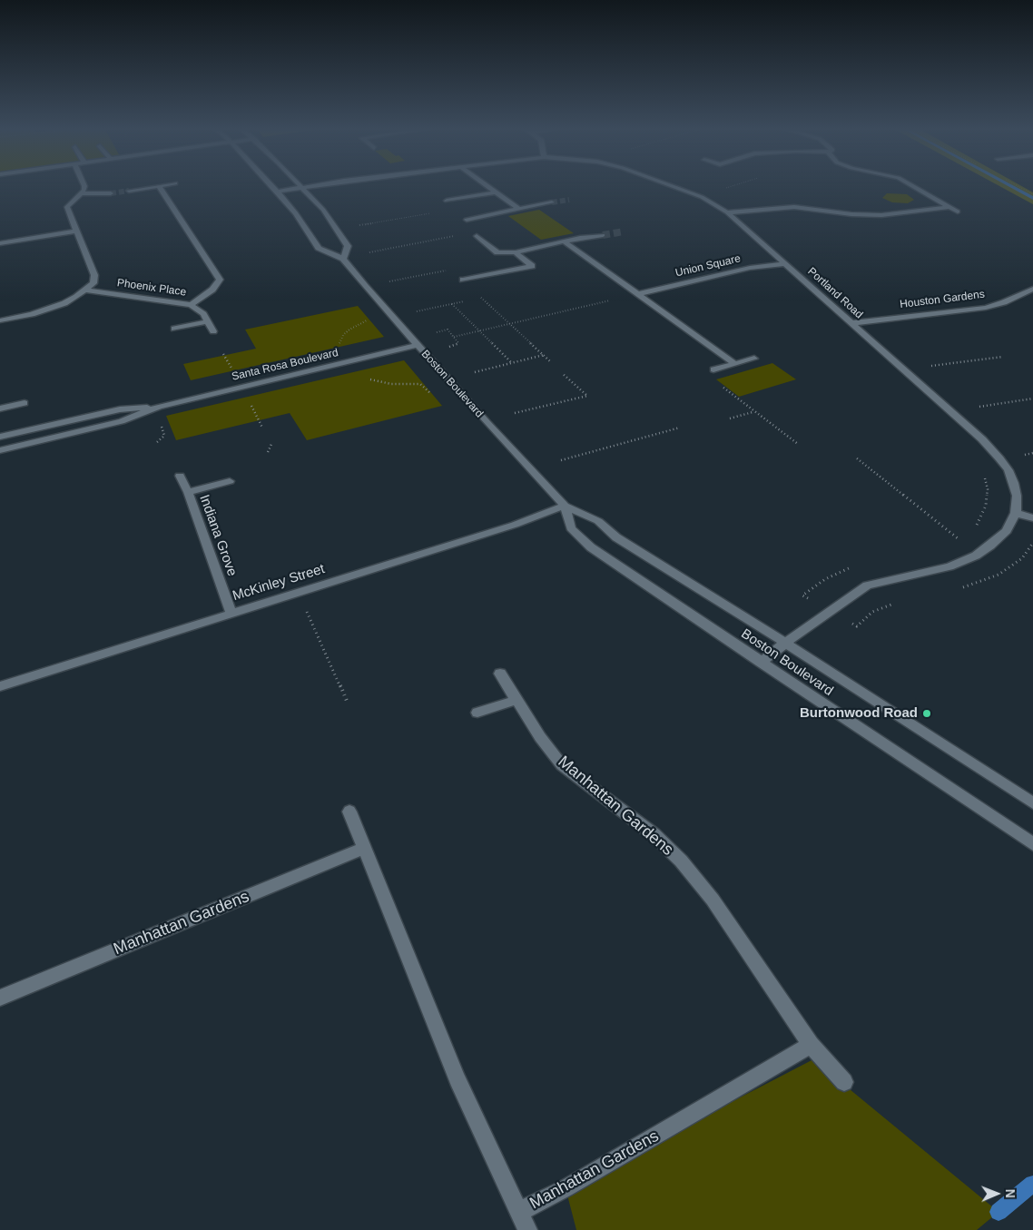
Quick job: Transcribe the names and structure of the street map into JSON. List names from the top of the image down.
{
  "streets": {
    "street": [
      "Union Square",
      "Phoenix Place",
      "Portland Road",
      "Houston Gardens",
      "Santa Rosa Boulevard",
      "Boston Boulevard",
      "Indiana Grove",
      "McKinley Street",
      "Manhattan Gardens"
    ]
  },
  "crossings": [
    ["Union Square", "Portland Road"],
    ["Portland Road", "Houston Gardens"],
    ["Portland Road", "Boston Boulevard"],
    ["Santa Rosa Boulevard", "Boston Boulevard"],
    ["Boston Boulevard", "McKinley Street"],
    ["Indiana Grove", "McKinley Street"]
  ],
  "places": ["Burtonwood Road"],
  "north": "right"
}
